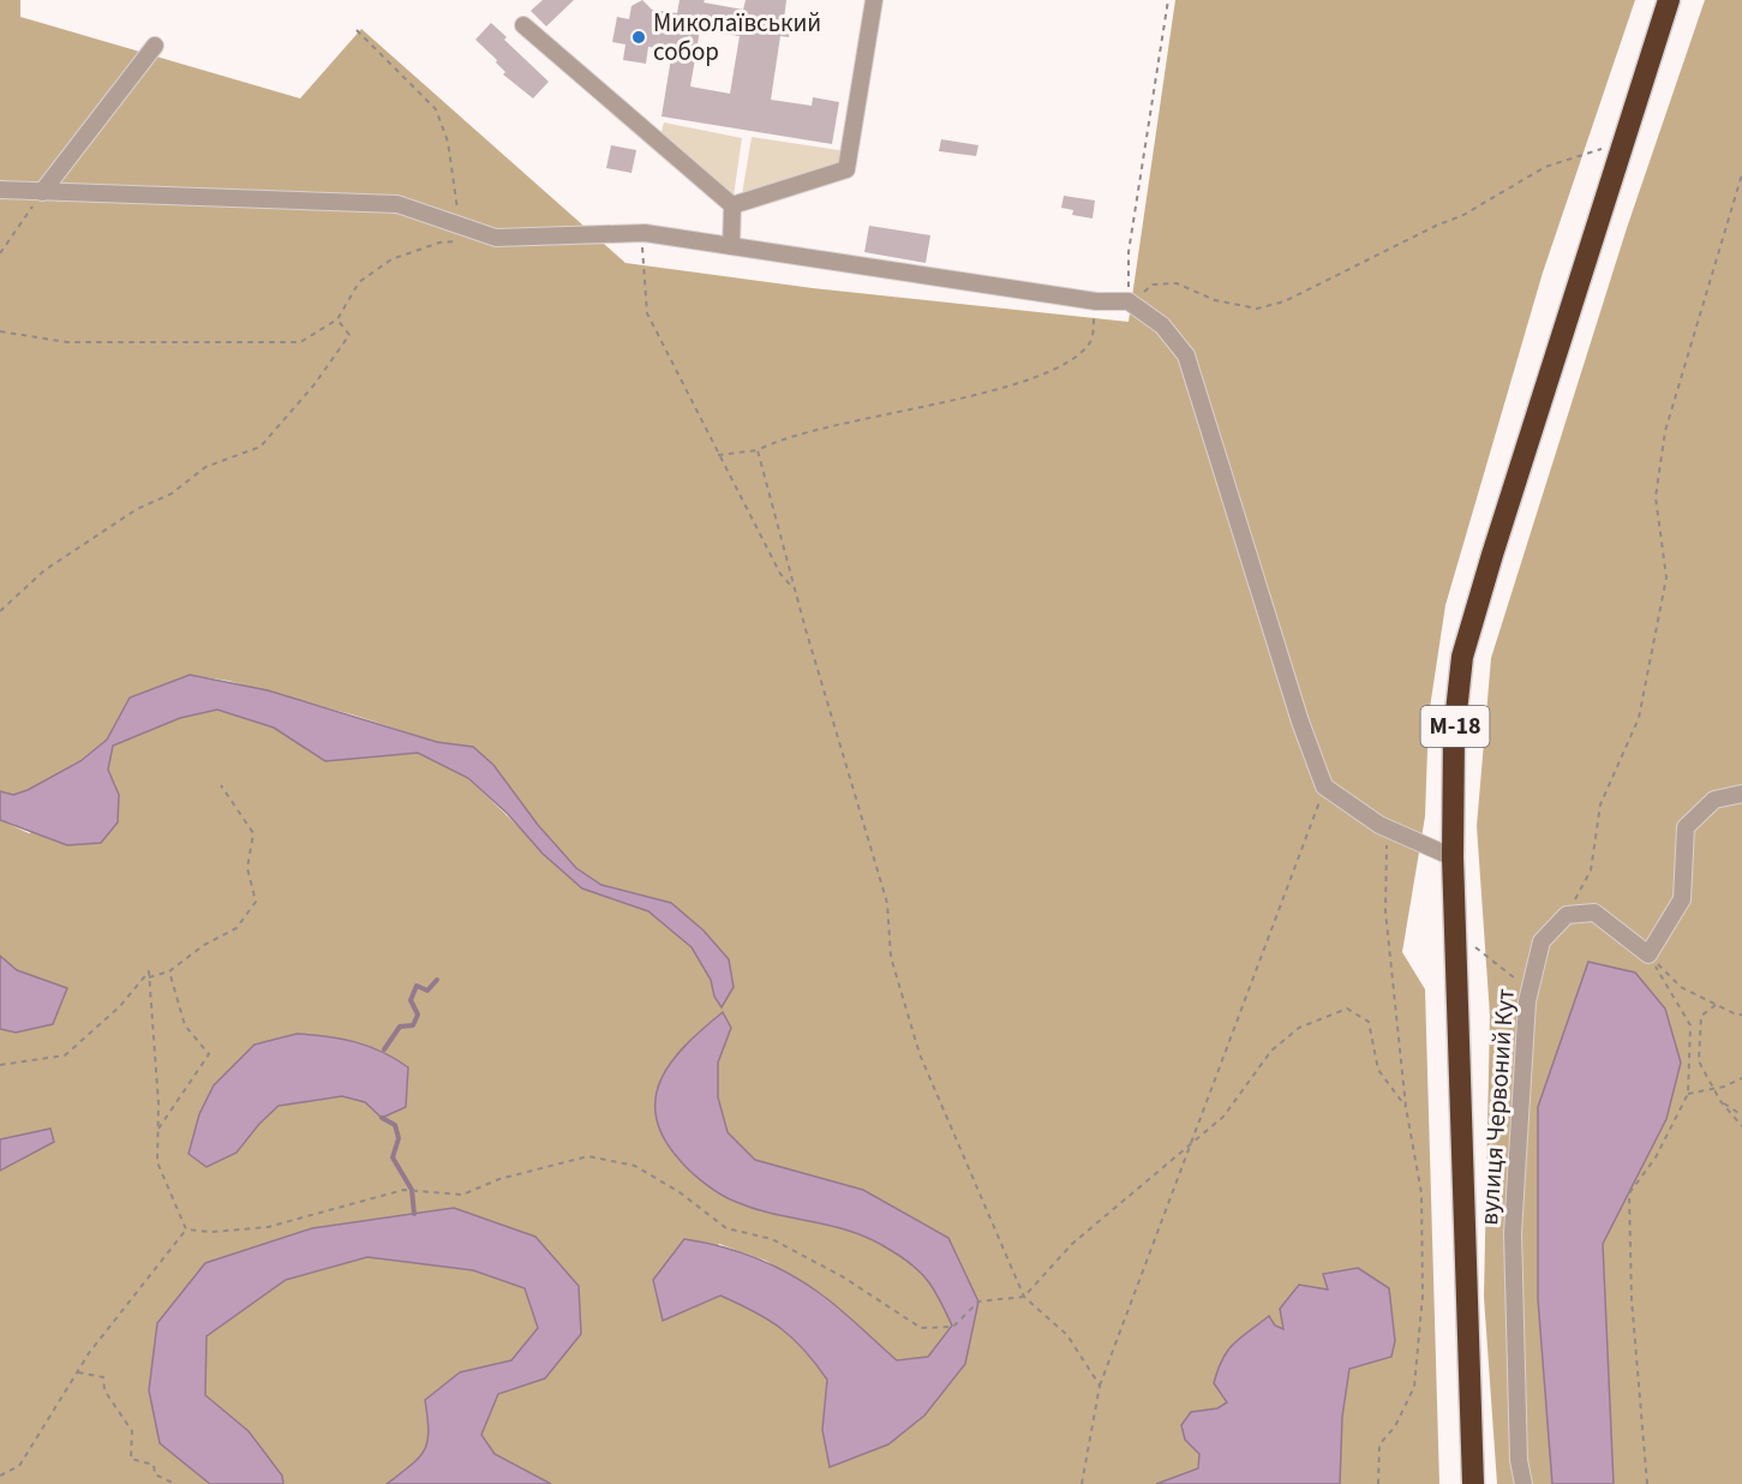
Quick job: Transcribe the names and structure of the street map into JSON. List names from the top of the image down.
{
  "streets": {
    "highway": ["М-18"],
    "lane": ["вулиця Червоний Кут"]
  },
  "places": ["Миколаївський собор"]
}
